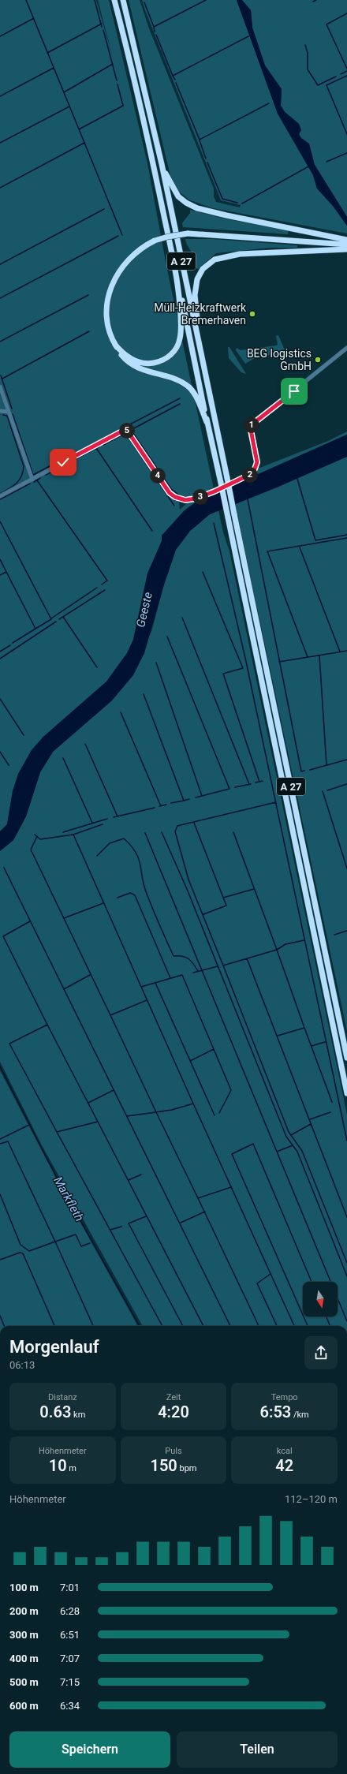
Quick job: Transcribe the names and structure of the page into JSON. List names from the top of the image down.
{
  "streets": {
    "highway": ["A 27"]
  },
  "water": ["Geeste", "Markfleth"],
  "places": ["Müll-Heizkraftwerk Bremerhaven", "BEG logistics GmbH"],
  "north": "bottom",
  "page": {
    "pins": [
      "1",
      "5",
      "2",
      "4",
      "3"
    ],
    "heading": ["Morgenlauf", "06:13"],
    "stats": [
      ["Distanz", "0.63 km"],
      ["Zeit", "4:20"],
      ["Tempo", "6:53 /km"],
      ["Höhenmeter", "10 m"],
      ["Puls", "150 bpm"],
      ["kcal", "42"]
    ],
    "chart": ["Höhenmeter", "112–120 m"],
    "list": [
      {
        "name": "100 m",
        "note": "7:01"
      },
      {
        "name": "200 m",
        "note": "6:28"
      },
      {
        "name": "300 m",
        "note": "6:51"
      },
      {
        "name": "400 m",
        "note": "7:07"
      },
      {
        "name": "500 m",
        "note": "7:15"
      },
      {
        "name": "600 m",
        "note": "6:34"
      }
    ],
    "buttons": ["Speichern", "Teilen"]
  }
}
